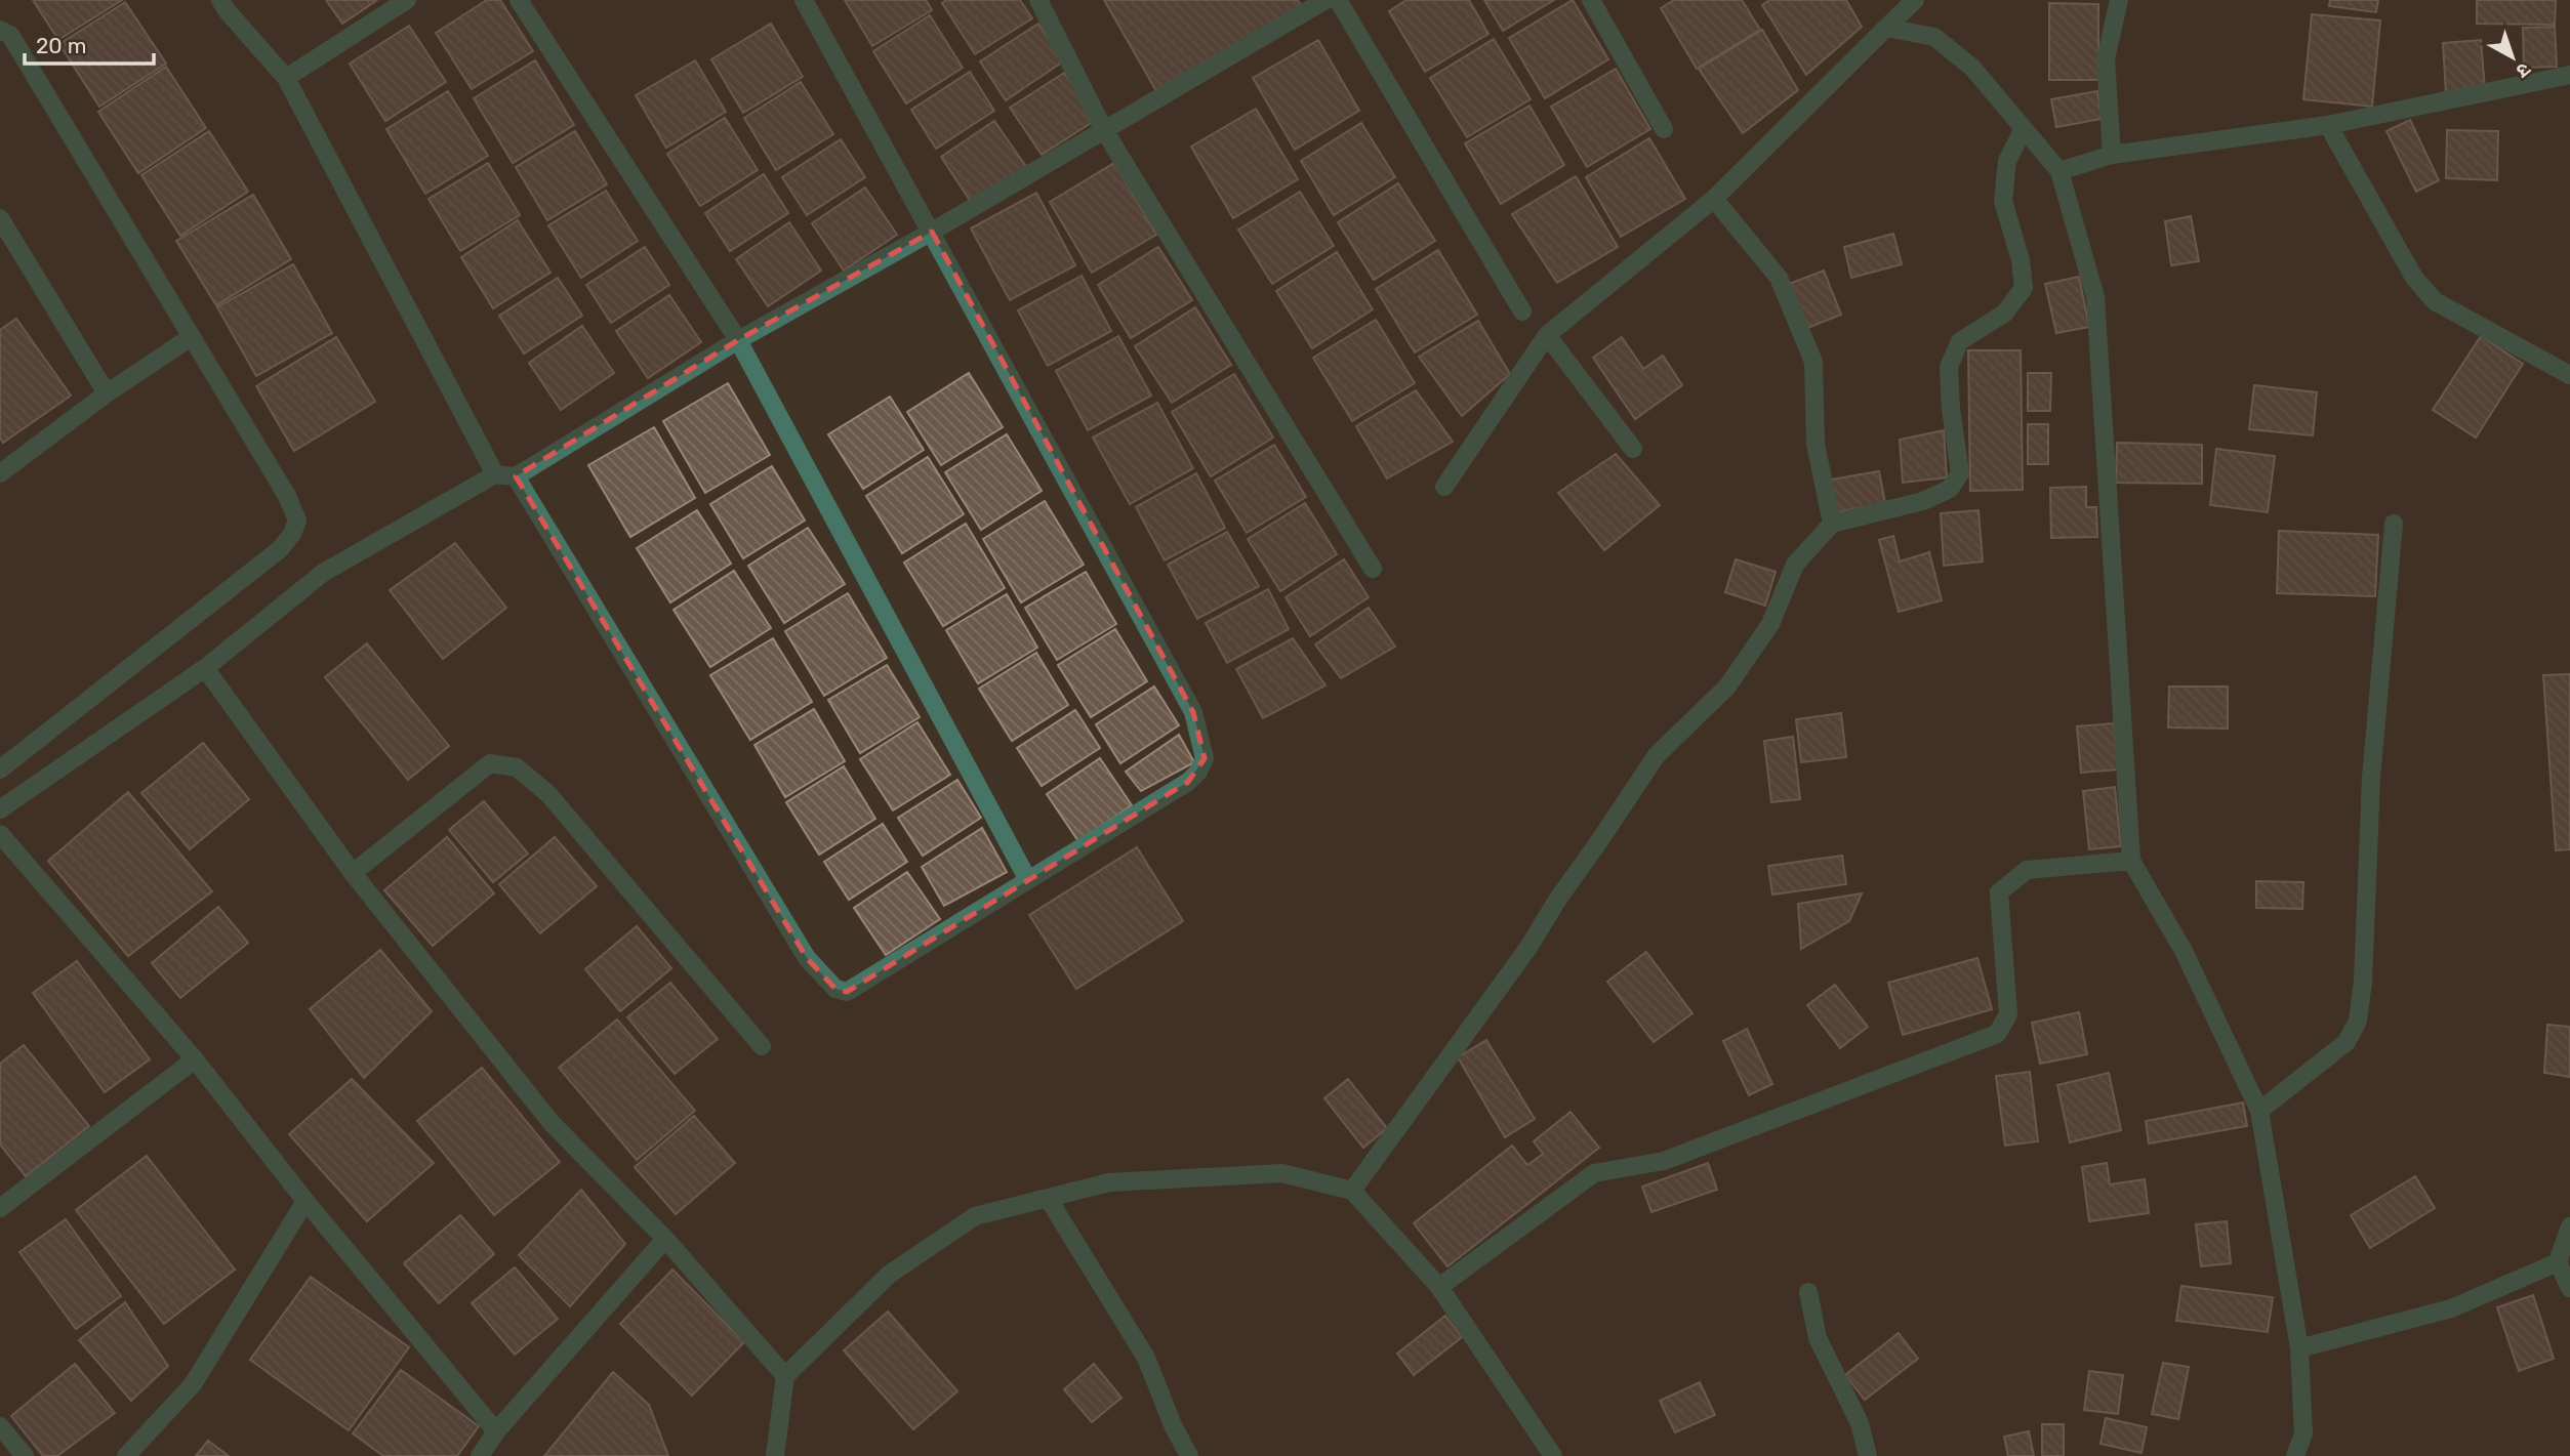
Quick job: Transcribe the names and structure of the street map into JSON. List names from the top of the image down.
{
  "scale_bar": "20 m",
  "north": "bottom right"
}
